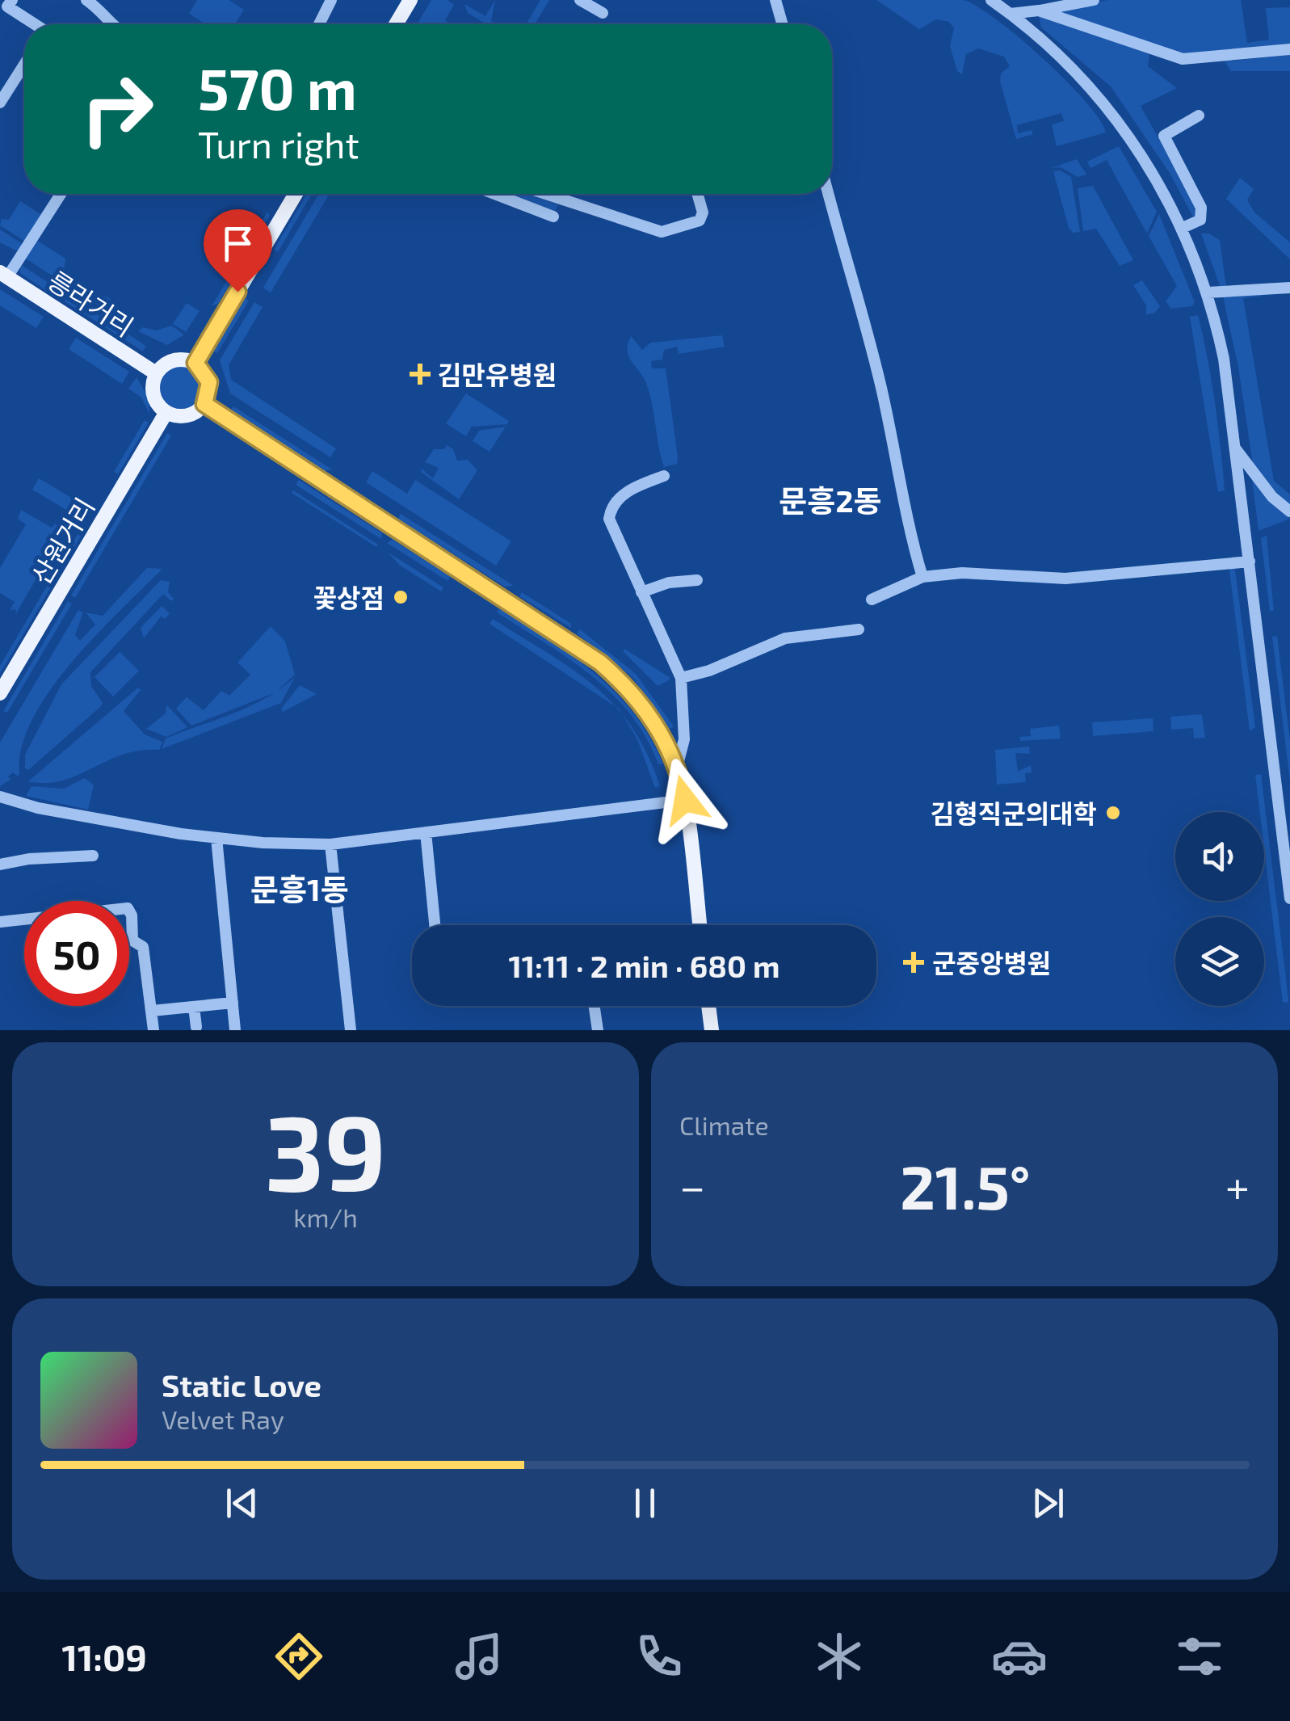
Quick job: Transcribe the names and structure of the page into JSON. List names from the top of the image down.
{
  "streets": {
    "main road": ["릉라거리", "산원거리"]
  },
  "crossings": [
    ["릉라거리", "산원거리"]
  ],
  "districts": ["문흥2동", "문흥1동"],
  "places": {
    "health": ["김만유병원", "군중앙병원"],
    "other": ["꽃상점", "김형직군의대학"]
  },
  "page": {
    "turn": ["570 m", "Turn right"],
    "limit": "50",
    "trip": "11:11 · 2 min · 680 m",
    "tile": [
      ["39", "km/h"],
      "Climate"
    ],
    "heat": ["−", "21.5°", "+"],
    "song": ["Static Love", "Velvet Ray"],
    "tabs": "11:09"
  }
}
